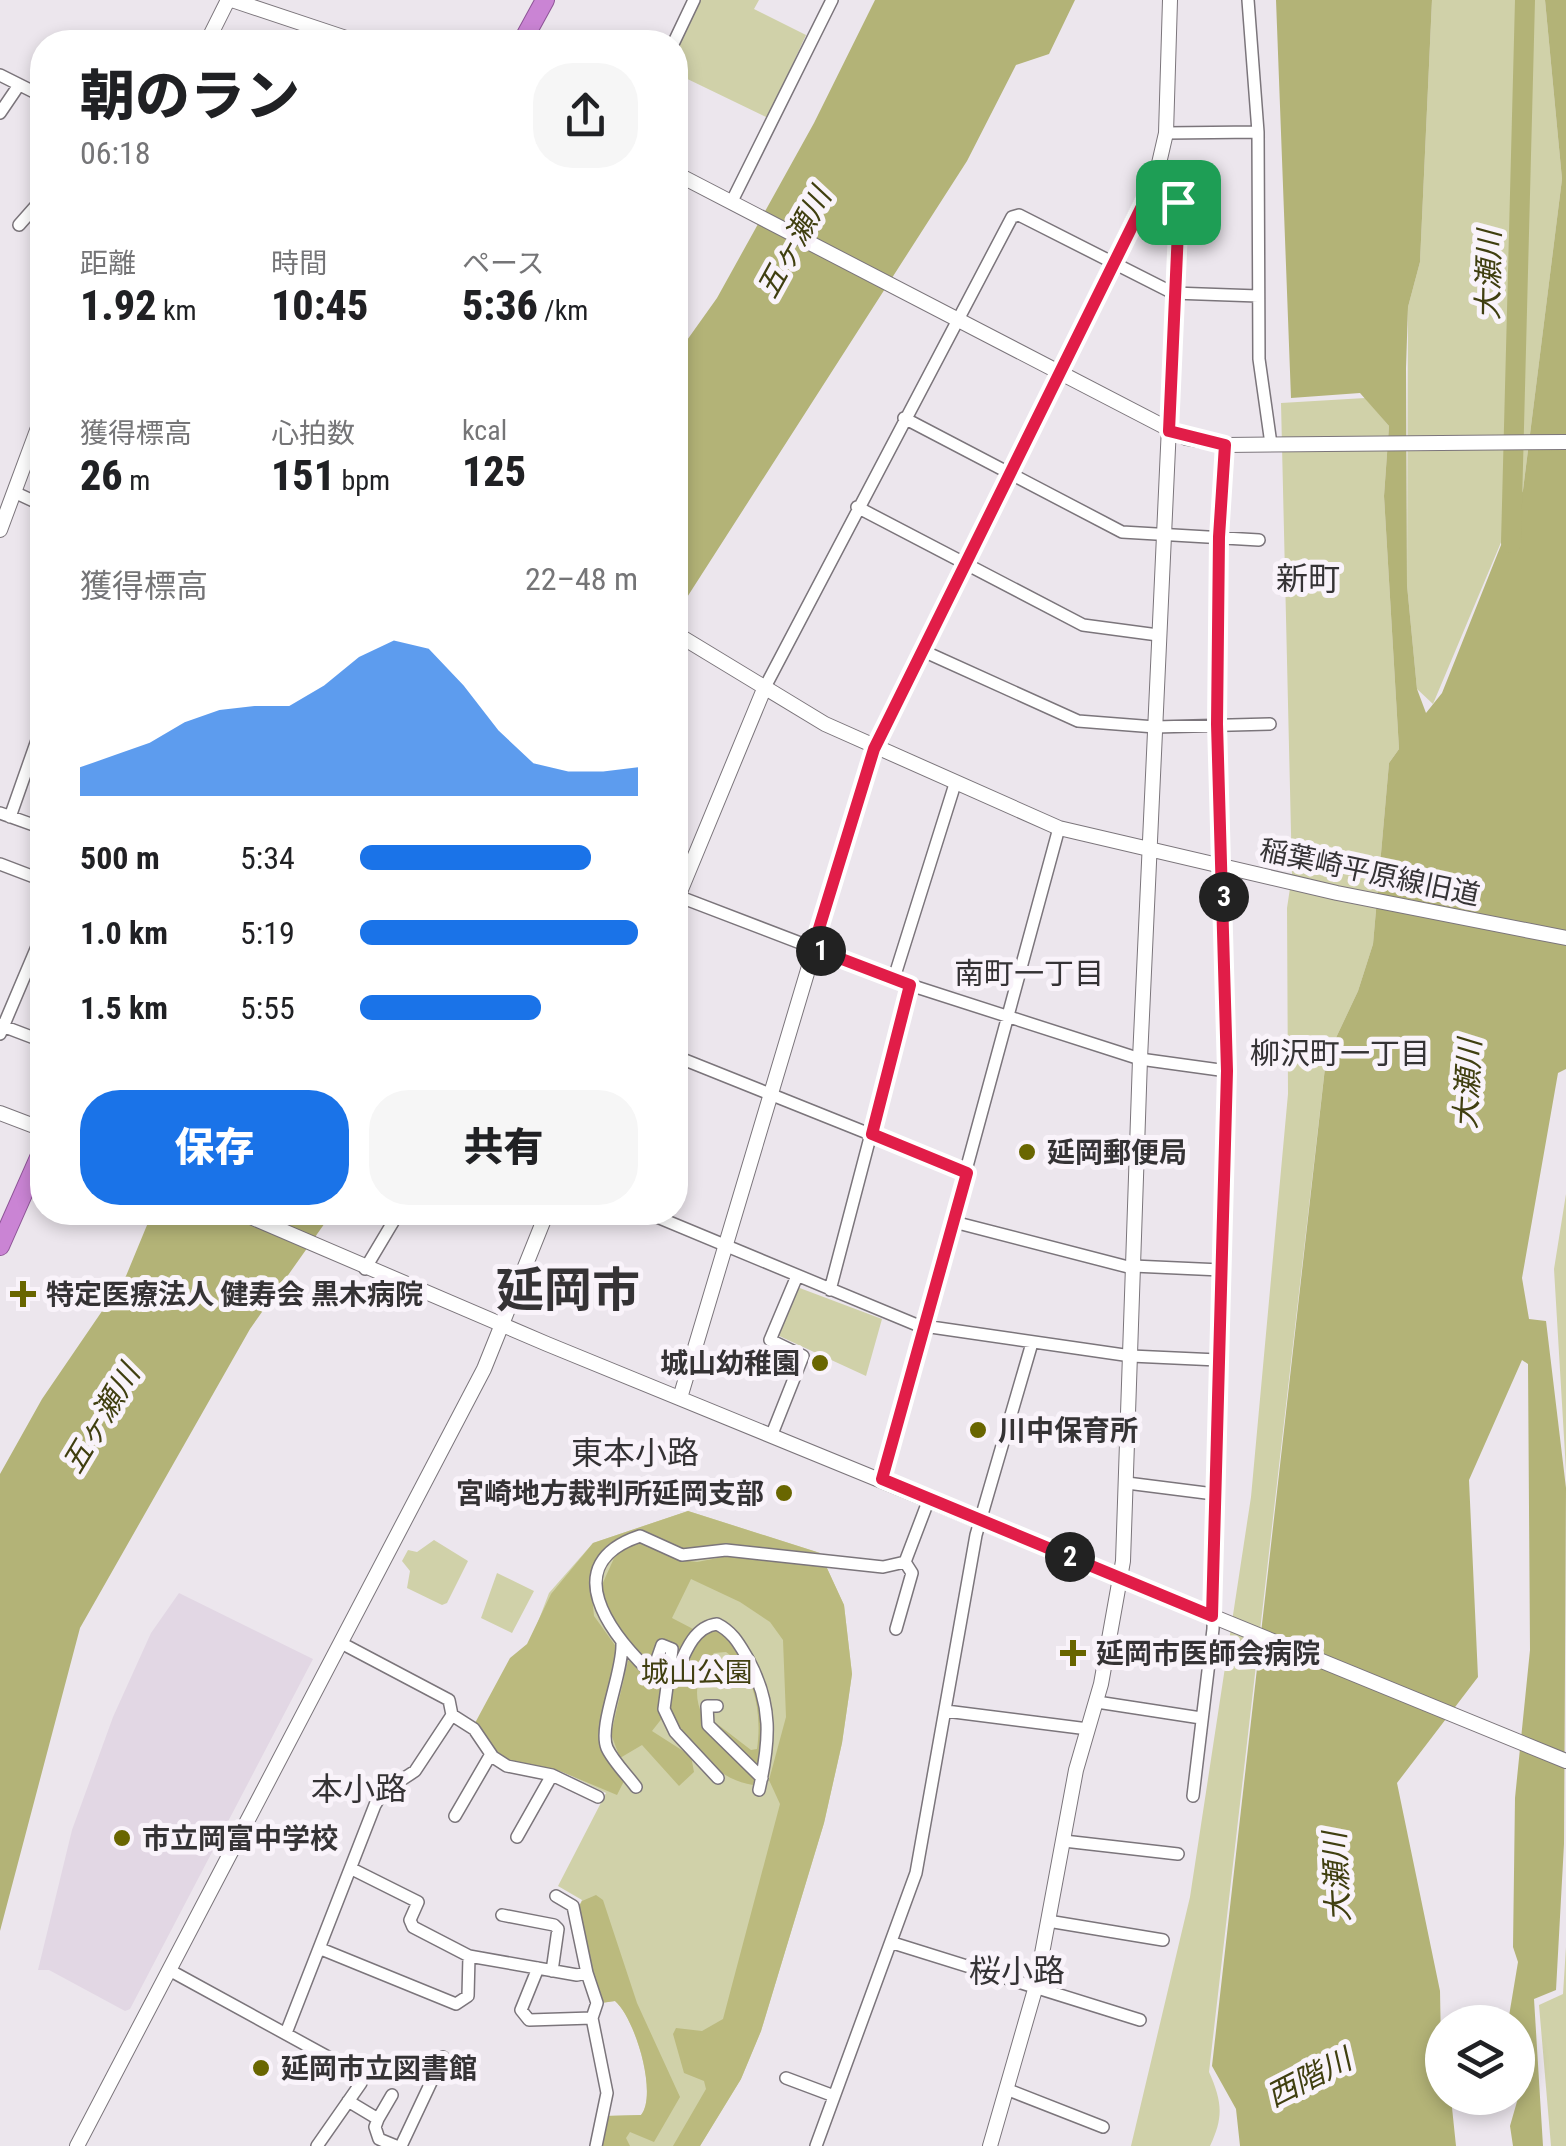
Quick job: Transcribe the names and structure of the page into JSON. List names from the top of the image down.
{
  "streets": {
    "street": ["稲葉崎平原線旧道"]
  },
  "districts": [
    "新町",
    "南町一丁目",
    "柳沢町一丁目",
    "延岡市",
    "東本小路",
    "本小路",
    "桜小路"
  ],
  "water": ["五ヶ瀬川", "大瀬川", "西階川"],
  "parks": ["城山公園"],
  "places": {
    "other": [
      "延岡郵便局",
      "城山幼稚園",
      "川中保育所",
      "宮崎地方裁判所延岡支部",
      "市立岡富中学校",
      "延岡市立図書館"
    ],
    "health": ["特定医療法人 健寿会 黒木病院", "延岡市医師会病院"]
  },
  "page": {
    "heading": ["朝のラン", "06:18"],
    "stats": [
      ["距離", "1.92 km"],
      ["時間", "10:45"],
      ["ペース", "5:36 /km"],
      ["獲得標高", "26 m"],
      ["心拍数", "151 bpm"],
      ["kcal", "125"]
    ],
    "chart": ["獲得標高", "22–48 m"],
    "list": [
      {
        "name": "500 m",
        "note": "5:34"
      },
      {
        "name": "1.0 km",
        "note": "5:19"
      },
      {
        "name": "1.5 km",
        "note": "5:55"
      }
    ],
    "pins": ["3", "1", "2"],
    "buttons": ["保存", "共有"]
  }
}
